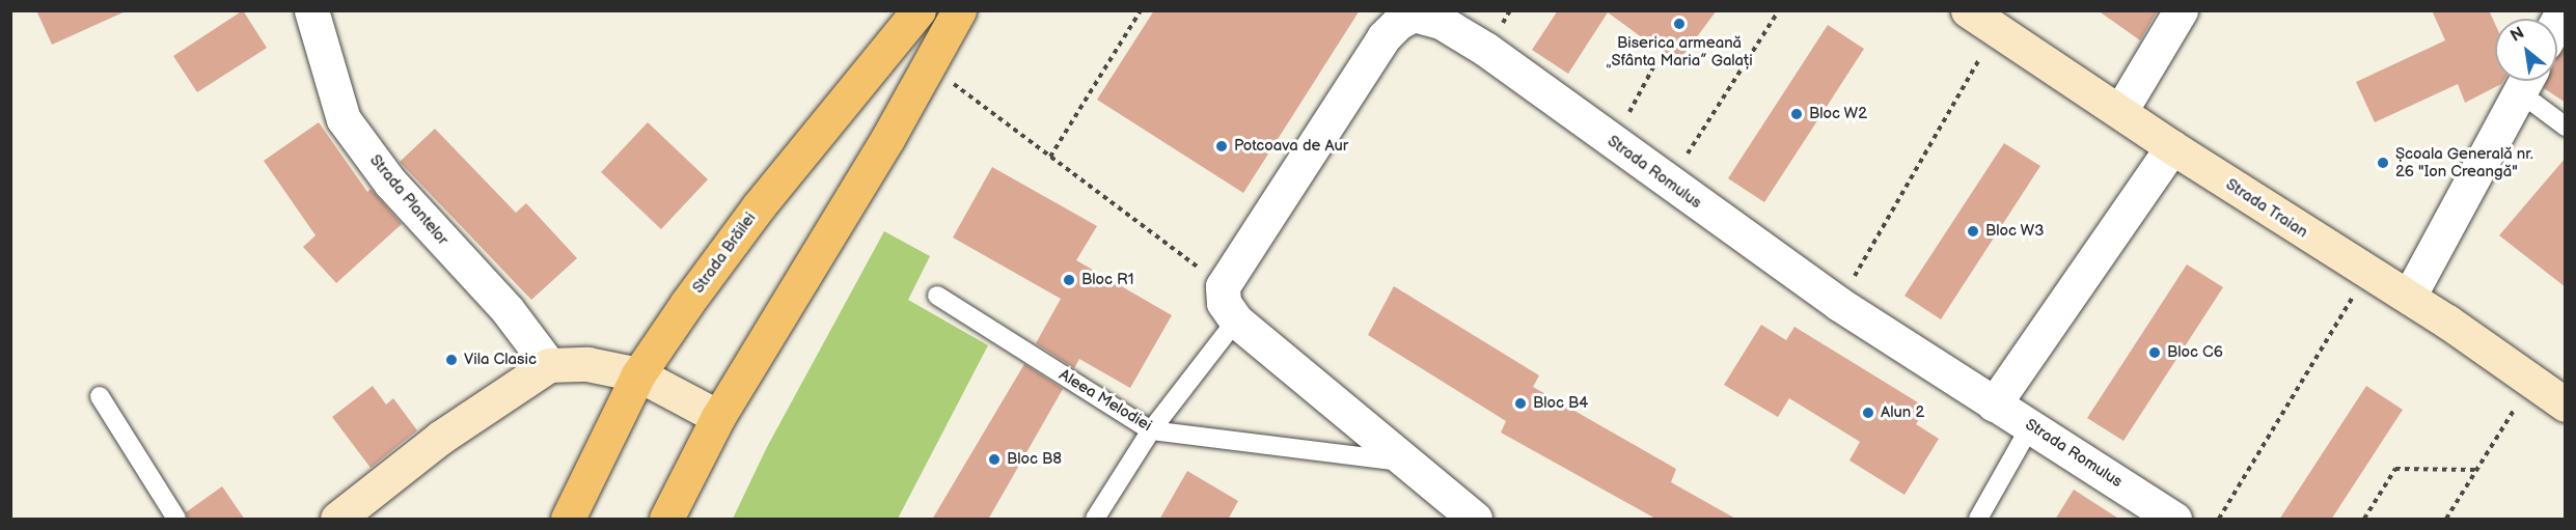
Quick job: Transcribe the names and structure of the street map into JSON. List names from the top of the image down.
{
  "streets": {
    "main road": ["Strada Traian", "Strada Brăilei"],
    "street": ["Strada Romulus", "Strada Plantelor"],
    "lane": ["Aleea Melodiei"]
  },
  "places": [
    "Biserica armeană „Sfânta Maria” Galați",
    "Bloc W2",
    "Potcoava de Aur",
    "Școala Generală nr. 26 \"Ion Creangă\"",
    "Bloc W3",
    "Bloc R1",
    "Bloc C6",
    "Vila Clasic",
    "Bloc B4",
    "Alun 2",
    "Bloc B8"
  ],
  "north": "top left"
}
